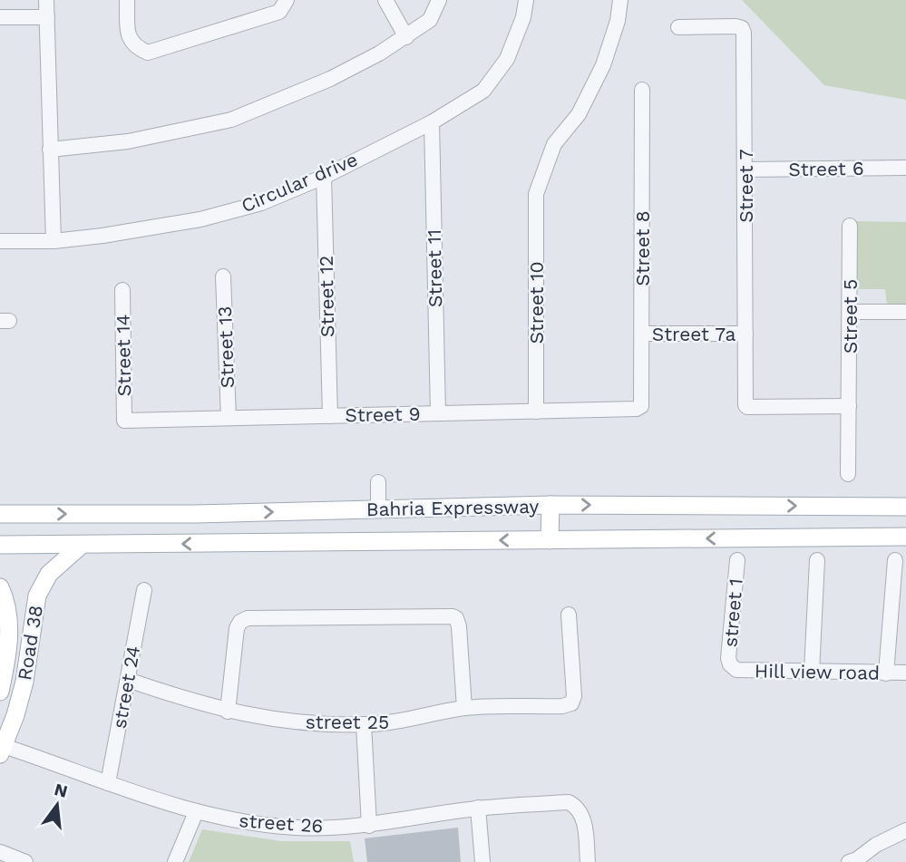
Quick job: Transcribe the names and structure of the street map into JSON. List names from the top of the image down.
{
  "streets": {
    "main road": ["Bahria Expressway", "Road 38"],
    "street": [
      "Street 6",
      "Circular drive",
      "Street 7",
      "Street 8",
      "Street 11",
      "Street 12",
      "Street 10",
      "Street 5",
      "Street 7a",
      "Street 13",
      "Street 14",
      "Street 9",
      "street 1",
      "Hill view road",
      "street 24",
      "street 25",
      "street 26"
    ]
  },
  "crossings": [
    ["Street 6", "Street 7"],
    ["Circular drive", "Street 11"],
    ["Circular drive", "Street 12"],
    ["Street 7", "Street 5"],
    ["Street 7", "Street 7a"],
    ["Street 8", "Street 7a"],
    ["Street 8", "Street 9"],
    ["Street 11", "Street 9"],
    ["Street 12", "Street 9"],
    ["Street 10", "Street 9"],
    ["Street 13", "Street 9"],
    ["Street 14", "Street 9"],
    ["Bahria Expressway", "Road 38"],
    ["street 1", "Hill view road"],
    ["Road 38", "street 26"],
    ["street 24", "street 25"],
    ["street 24", "street 26"]
  ],
  "north": "top"
}
